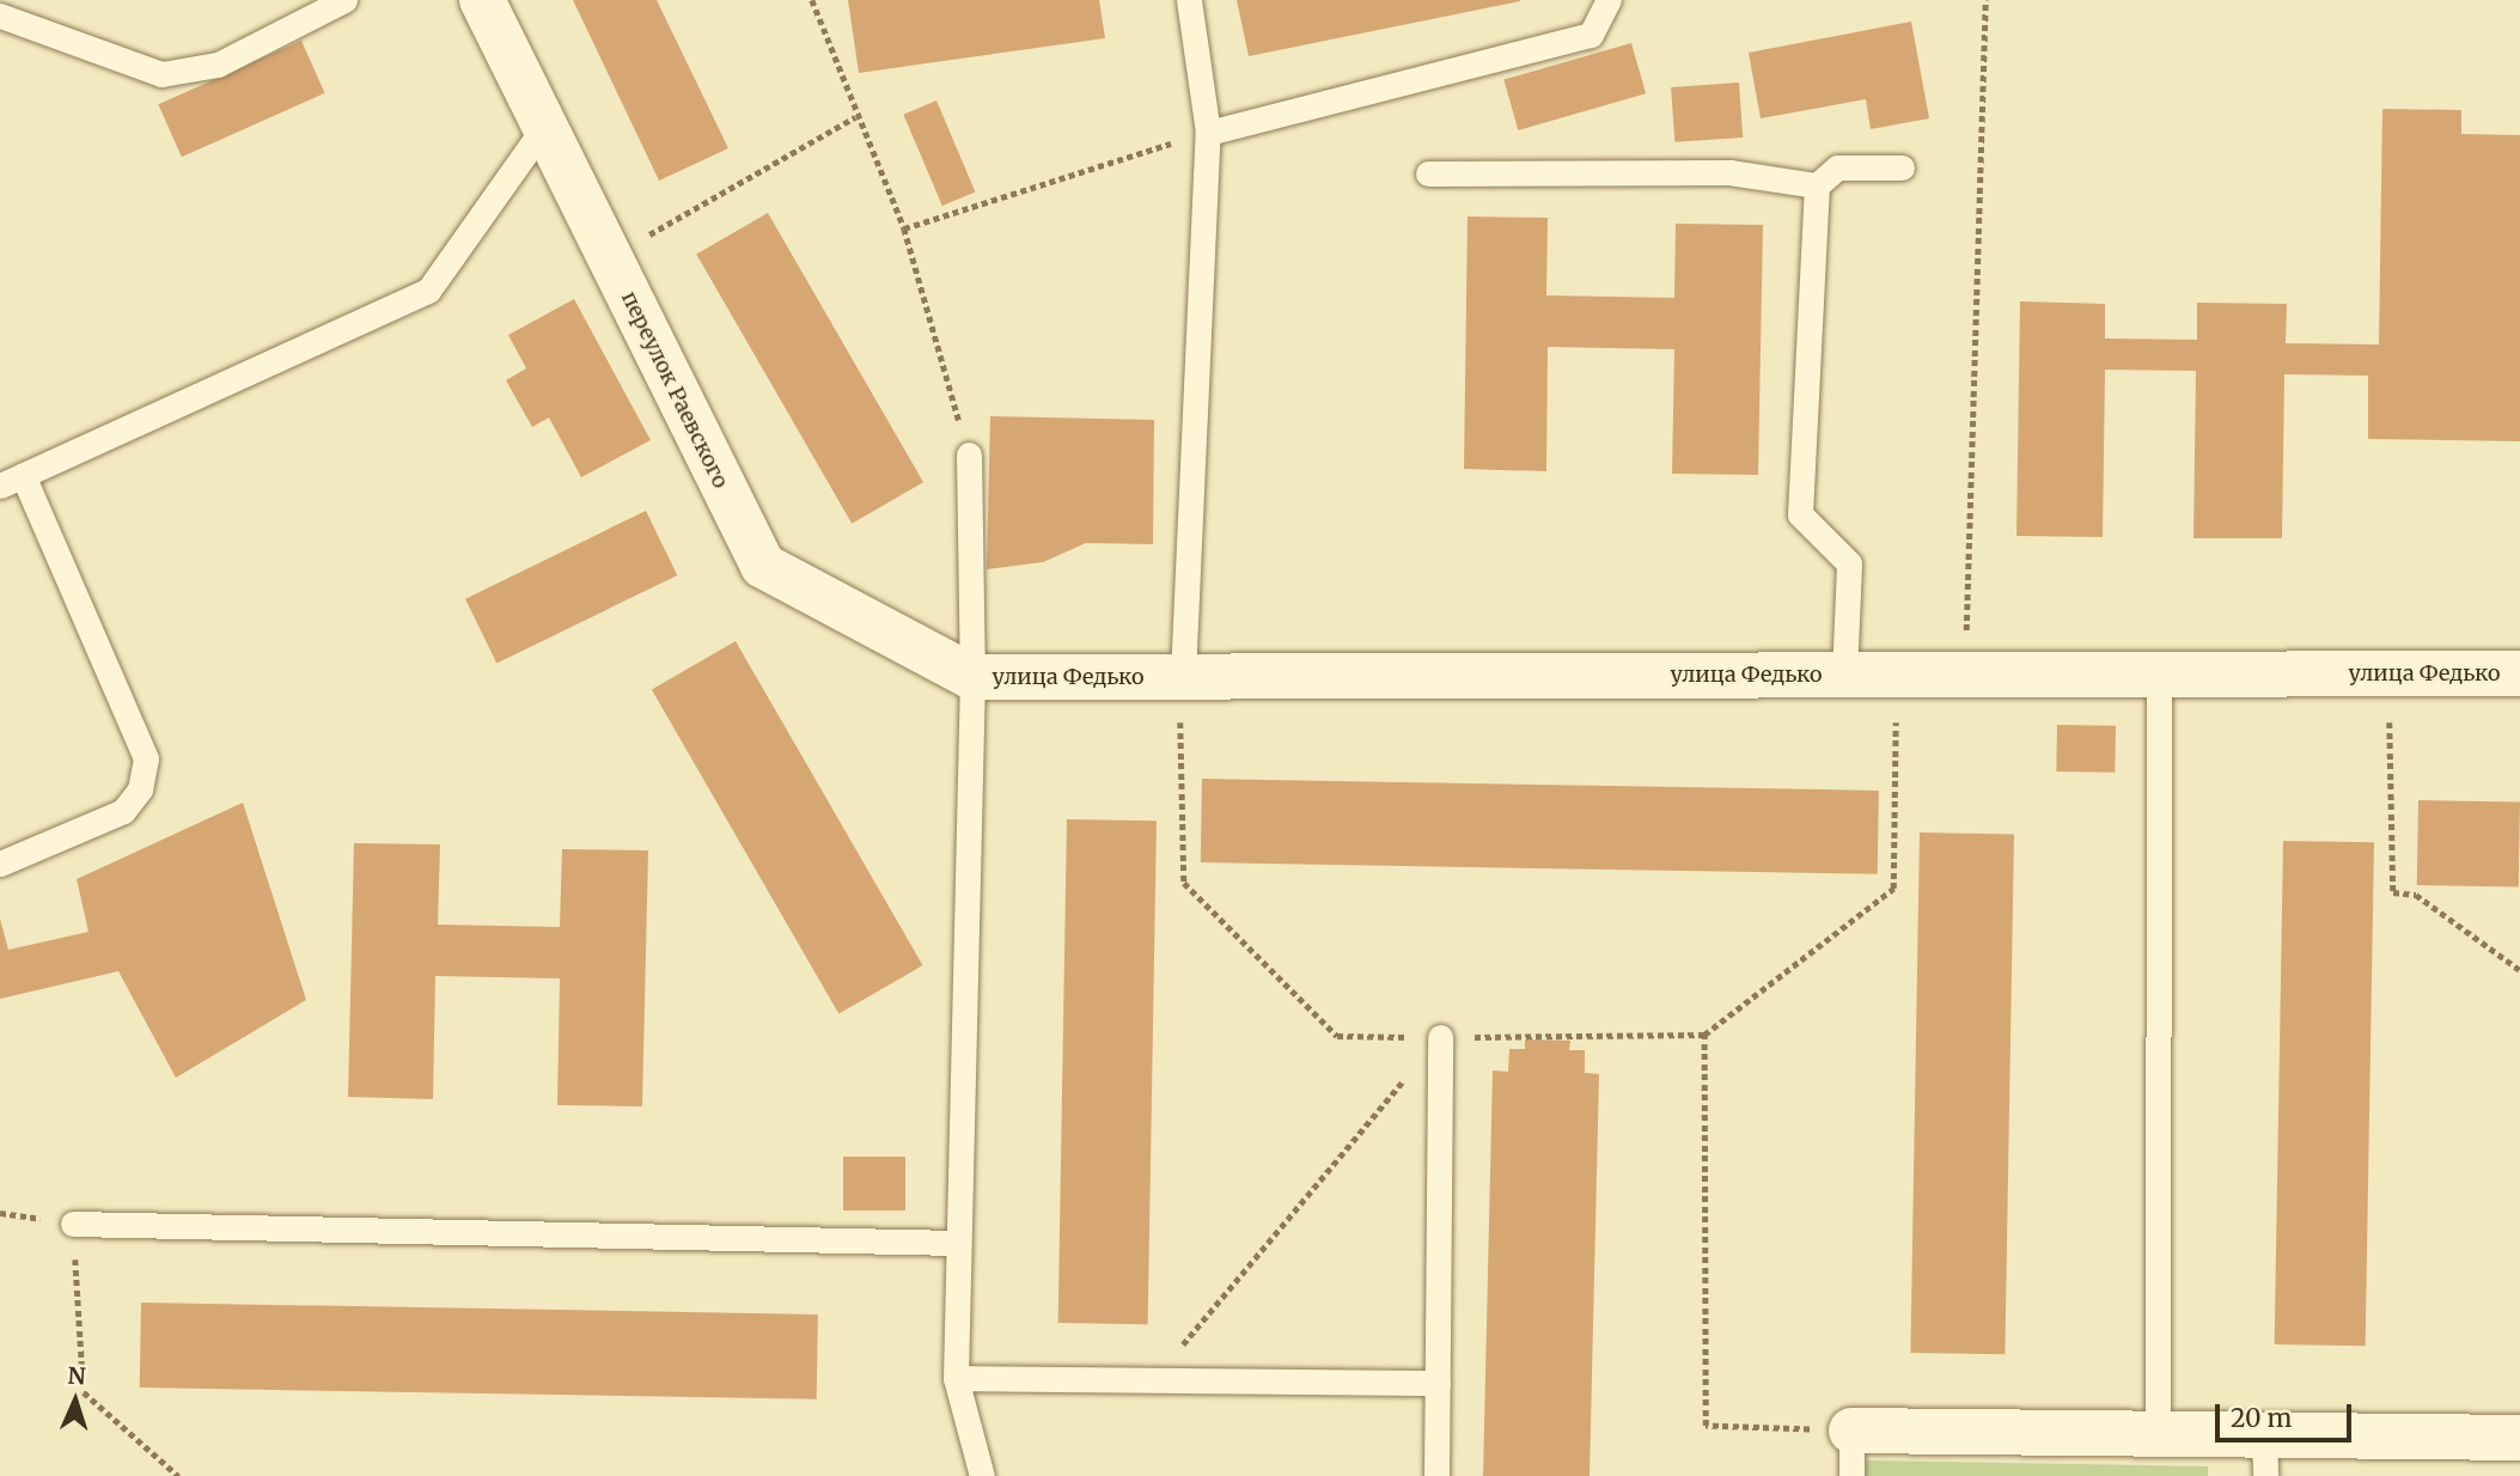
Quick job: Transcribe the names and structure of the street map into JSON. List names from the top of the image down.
{
  "streets": {
    "street": ["переулок Раевского", "улица Федько"]
  },
  "crossings": [
    ["переулок Раевского", "улица Федько"]
  ],
  "scale_bar": "20 m",
  "north": "top"
}
